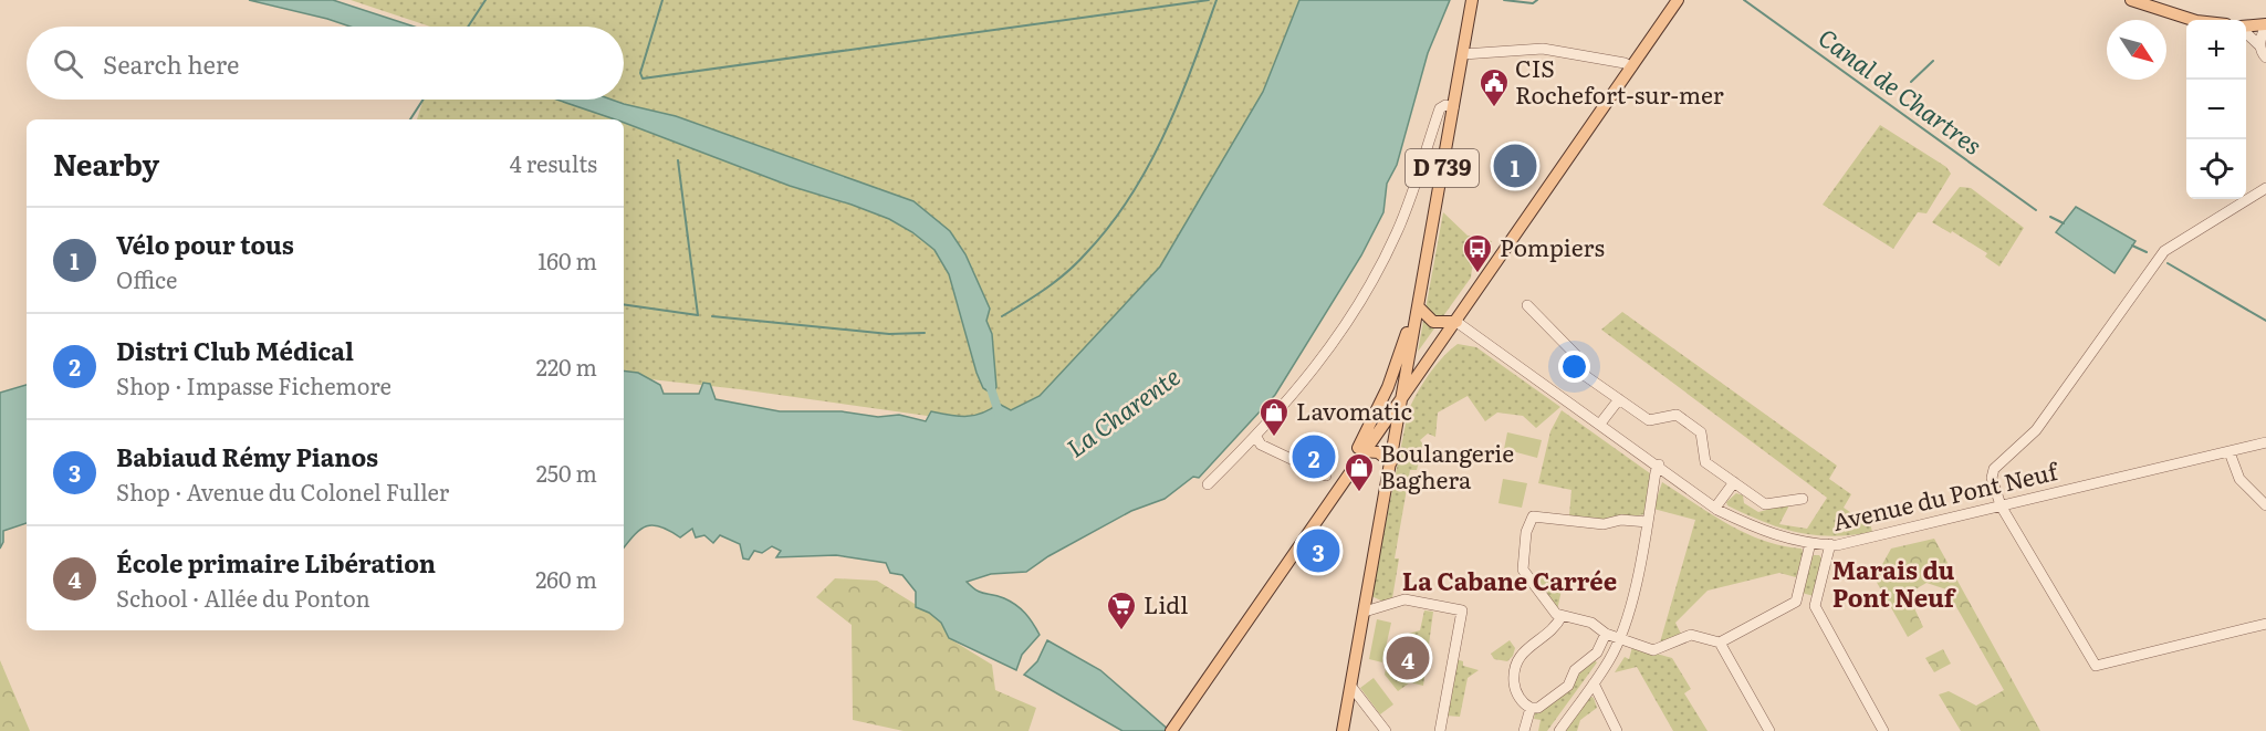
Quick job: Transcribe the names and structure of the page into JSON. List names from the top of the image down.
{
  "streets": {
    "main road": ["D 739"],
    "street": ["Avenue du Pont Neuf"]
  },
  "districts": ["Marais du Pont Neuf", "La Cabane Carrée"],
  "water": ["Canal de Chartres", "La Charente"],
  "places": {
    "public building": ["CIS Rochefort-sur-mer"],
    "bus stop": ["Pompiers"],
    "shop": ["Lavomatic", "Boulangerie Baghera"],
    "supermarket": ["Lidl"]
  },
  "north": "bottom right",
  "page": {
    "map_buttons": ["+", "−"],
    "search": "Search here",
    "heading": ["Nearby", "4 results"],
    "pins": [
      "1",
      "2",
      "3",
      "4"
    ],
    "list": [
      {
        "mark": "1",
        "name": "Vélo pour tous",
        "note": "Office",
        "value": "160 m"
      },
      {
        "mark": "2",
        "name": "Distri Club Médical",
        "note": "Shop · Impasse Fichemore",
        "value": "220 m"
      },
      {
        "mark": "3",
        "name": "Babiaud Rémy Pianos",
        "note": "Shop · Avenue du Colonel Fuller",
        "value": "250 m"
      },
      {
        "mark": "4",
        "name": "École primaire Libération",
        "note": "School · Allée du Ponton",
        "value": "260 m"
      }
    ]
  }
}
